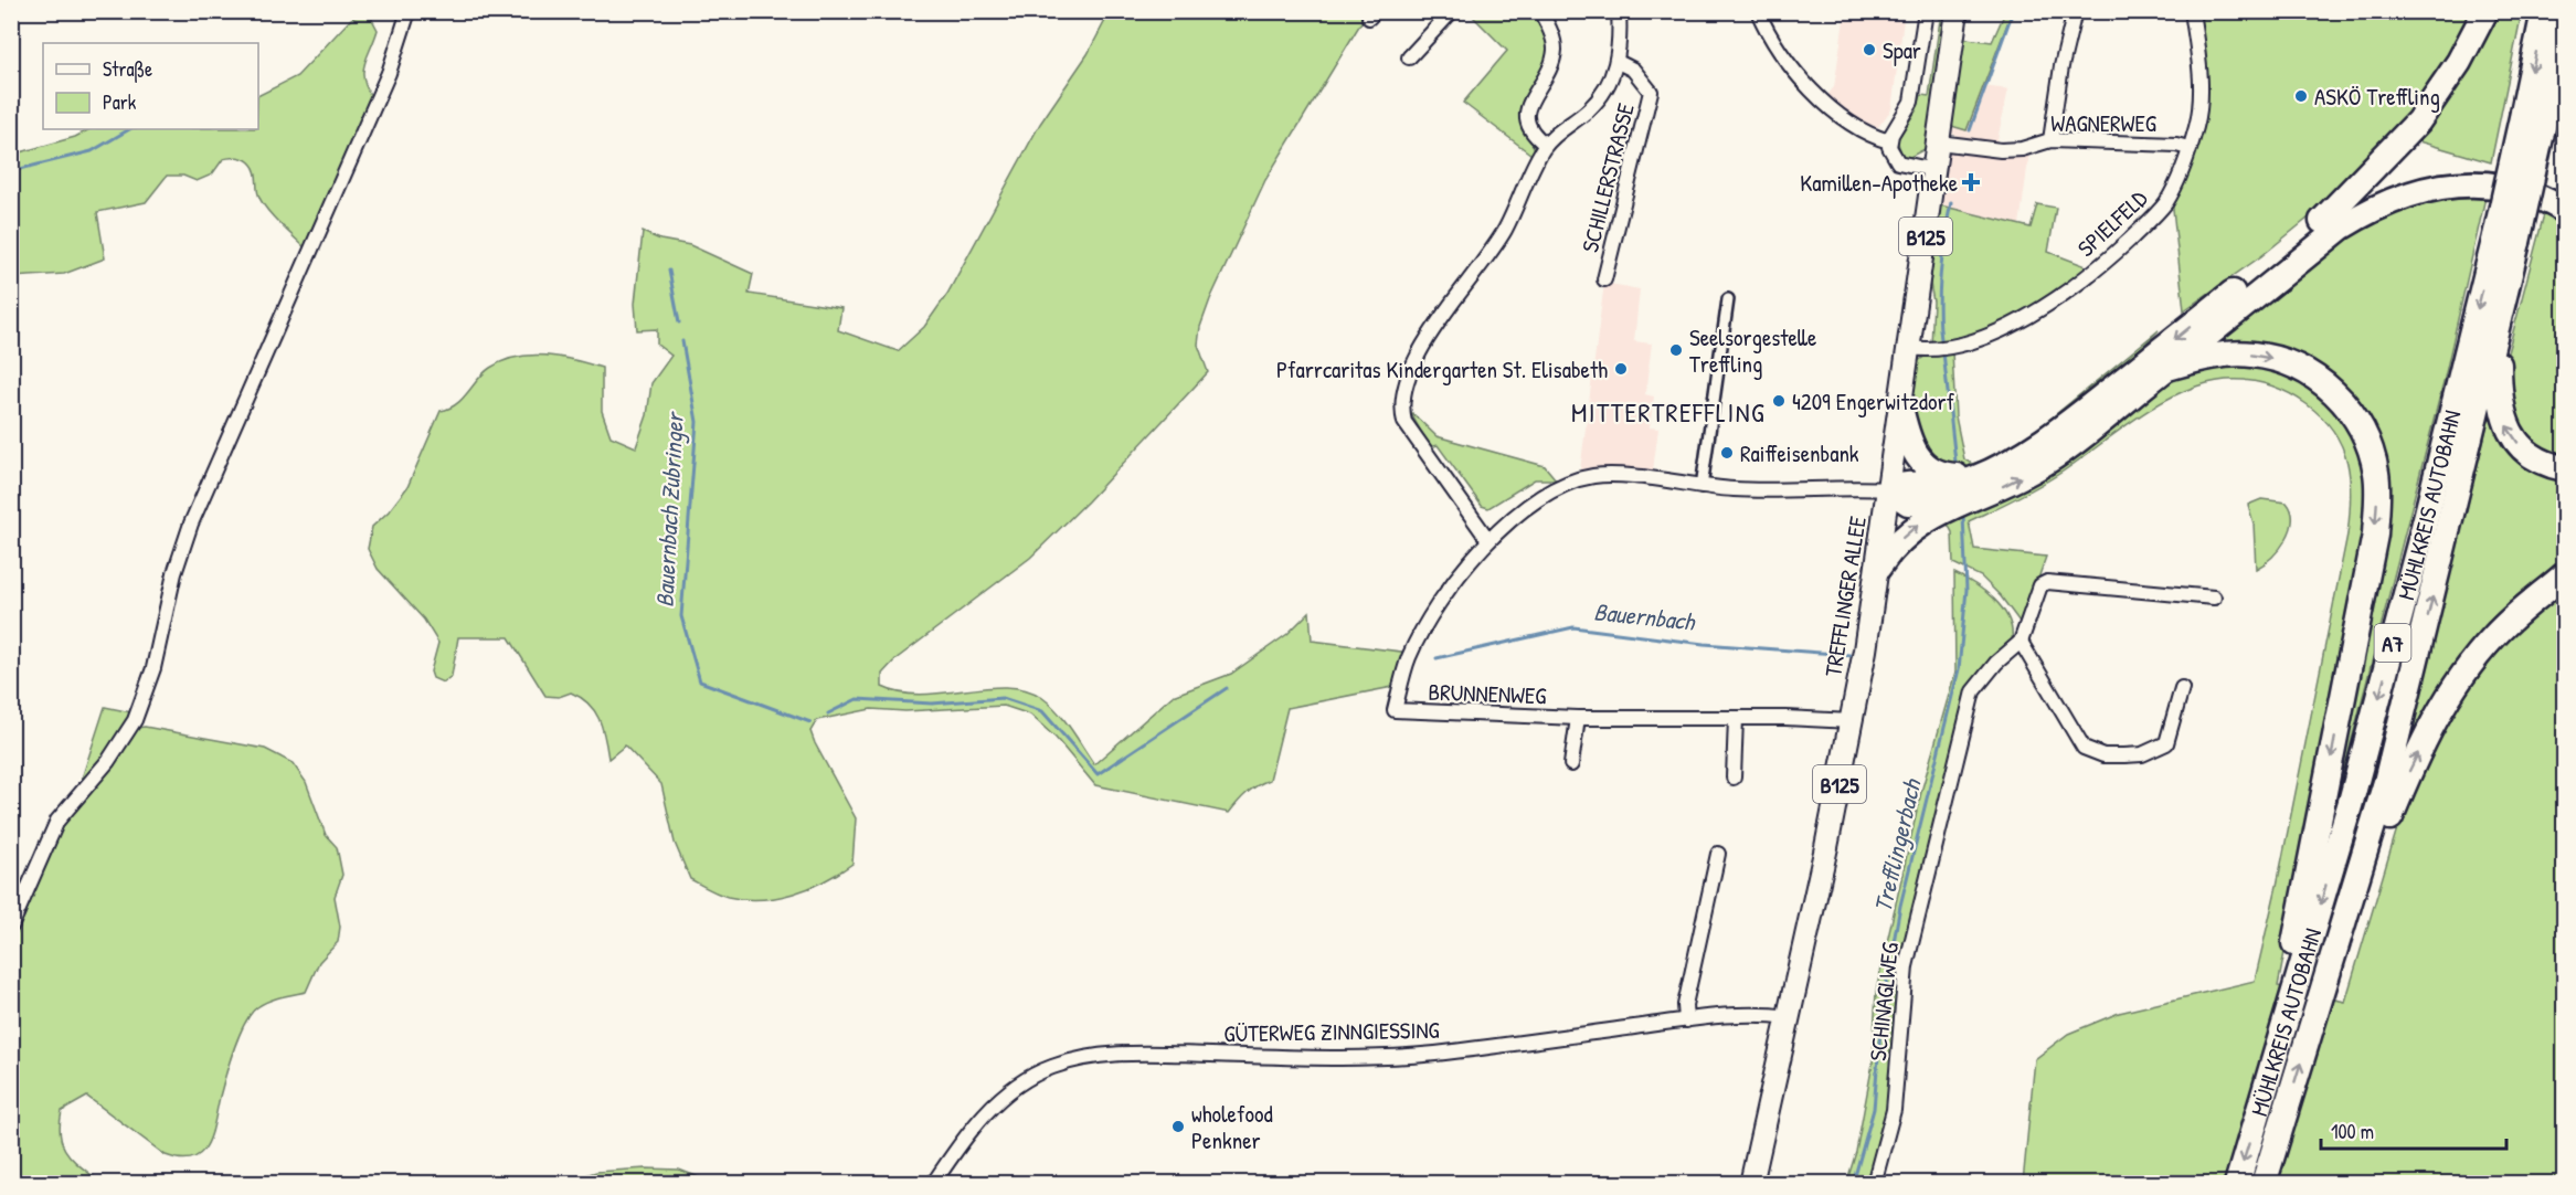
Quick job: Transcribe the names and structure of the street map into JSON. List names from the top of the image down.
{
  "streets": {
    "highway": ["MÜHLKREIS AUTOBAHN", "A7"],
    "main road": ["B125", "TREFFLINGER ALLEE"],
    "street": [
      "WAGNERWEG",
      "SCHILLERSTRASSE",
      "SPIELFELD",
      "BRUNNENWEG",
      "SCHINAGLWEG",
      "GÜTERWEG ZINNGIESSING"
    ]
  },
  "crossings": [
    ["WAGNERWEG", "SPIELFELD"],
    ["WAGNERWEG", "TREFFLINGER ALLEE"],
    ["SPIELFELD", "TREFFLINGER ALLEE"],
    ["TREFFLINGER ALLEE", "BRUNNENWEG"],
    ["TREFFLINGER ALLEE", "GÜTERWEG ZINNGIESSING"]
  ],
  "districts": ["MITTERTREFFLING"],
  "water": ["Bauernbach Zubringer", "Bauernbach", "Trefflingerbach"],
  "places": {
    "other": [
      "Spar",
      "ASKÖ Treffling",
      "Seelsorgestelle Treffling",
      "Pfarrcaritas Kindergarten St. Elisabeth",
      "4209 Engerwitzdorf",
      "Raiffeisenbank",
      "wholefood Penkner"
    ],
    "health": ["Kamillen-Apotheke"]
  },
  "legend": ["Straße", "Park"],
  "scale_bar": "100 m"
}
